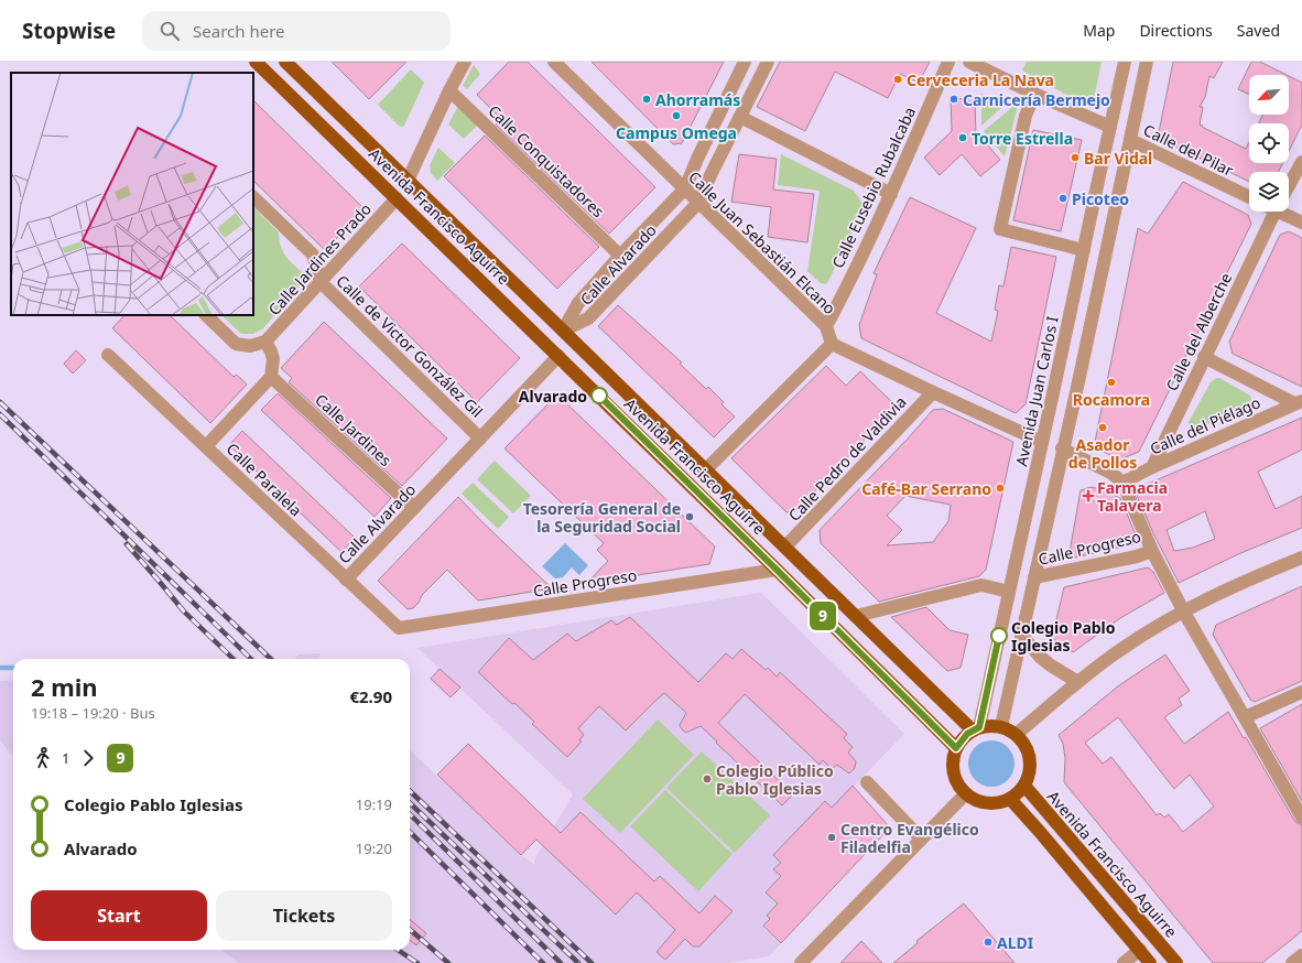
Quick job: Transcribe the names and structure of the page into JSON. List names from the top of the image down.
{
  "streets": {
    "main road": ["Avenida Francisco Aguirre"],
    "street": [
      "Calle del Pilar",
      "Calle Conquistadores",
      "Calle Eusebio Rubalcaba",
      "Calle Juan Sebastián Elcano",
      "Calle Jardines Prado",
      "Calle Alvarado",
      "Calle del Alberche",
      "Calle de Victor González Gil",
      "Avenida Juan Carlos I",
      "Calle del Piélago",
      "Calle Jardines",
      "Calle Pedro de Valdivia",
      "Calle Paralela",
      "Calle Progreso"
    ]
  },
  "crossings": [
    ["Calle Conquistadores", "Calle Alvarado"],
    ["Calle Eusebio Rubalcaba", "Calle Juan Sebastián Elcano"],
    ["Avenida Francisco Aguirre", "Calle Jardines Prado"],
    ["Avenida Francisco Aguirre", "Calle Alvarado"],
    ["Avenida Francisco Aguirre", "Avenida Juan Carlos I"],
    ["Avenida Francisco Aguirre", "Calle Pedro de Valdivia"],
    ["Avenida Francisco Aguirre", "Calle Progreso"],
    ["Calle Juan Sebastián Elcano", "Calle Alvarado"],
    ["Calle Jardines Prado", "Calle de Victor González Gil"],
    ["Calle Alvarado", "Calle de Victor González Gil"],
    ["Calle Alvarado", "Calle Jardines"],
    ["Calle Alvarado", "Calle Paralela"],
    ["Calle del Alberche", "Calle del Piélago"],
    ["Calle Paralela", "Calle Progreso"]
  ],
  "places": {
    "other": [
      "Cerveceria La Nava",
      "Ahorramás",
      "Carnicería Bermejo",
      "Campus Omega",
      "Torre Estrella",
      "Bar Vidal",
      "Picoteo",
      "Rocamora",
      "Alvarado",
      "Asador de Pollos",
      "Café-Bar Serrano",
      "Tesorería General de la Seguridad Social",
      "Colegio Pablo Iglesias",
      "Colegio Público Pablo Iglesias",
      "Centro Evangélico Filadelfia",
      "ALDI"
    ],
    "health": ["Farmacia Talavera"]
  },
  "lines": ["bus line 9"],
  "north": "bottom left",
  "page": {
    "header": "Stopwise",
    "search": "Search here",
    "nav": ["Map", "Directions", "Saved"],
    "on_map": "9",
    "heading": ["2 min", "19:18 – 19:20 · Bus", "€2.90"],
    "legs": ["1", "9"],
    "list": [
      {
        "name": "Colegio Pablo Iglesias",
        "value": "19:19"
      },
      {
        "name": "Alvarado",
        "value": "19:20"
      }
    ],
    "buttons": ["Start", "Tickets"]
  }
}
